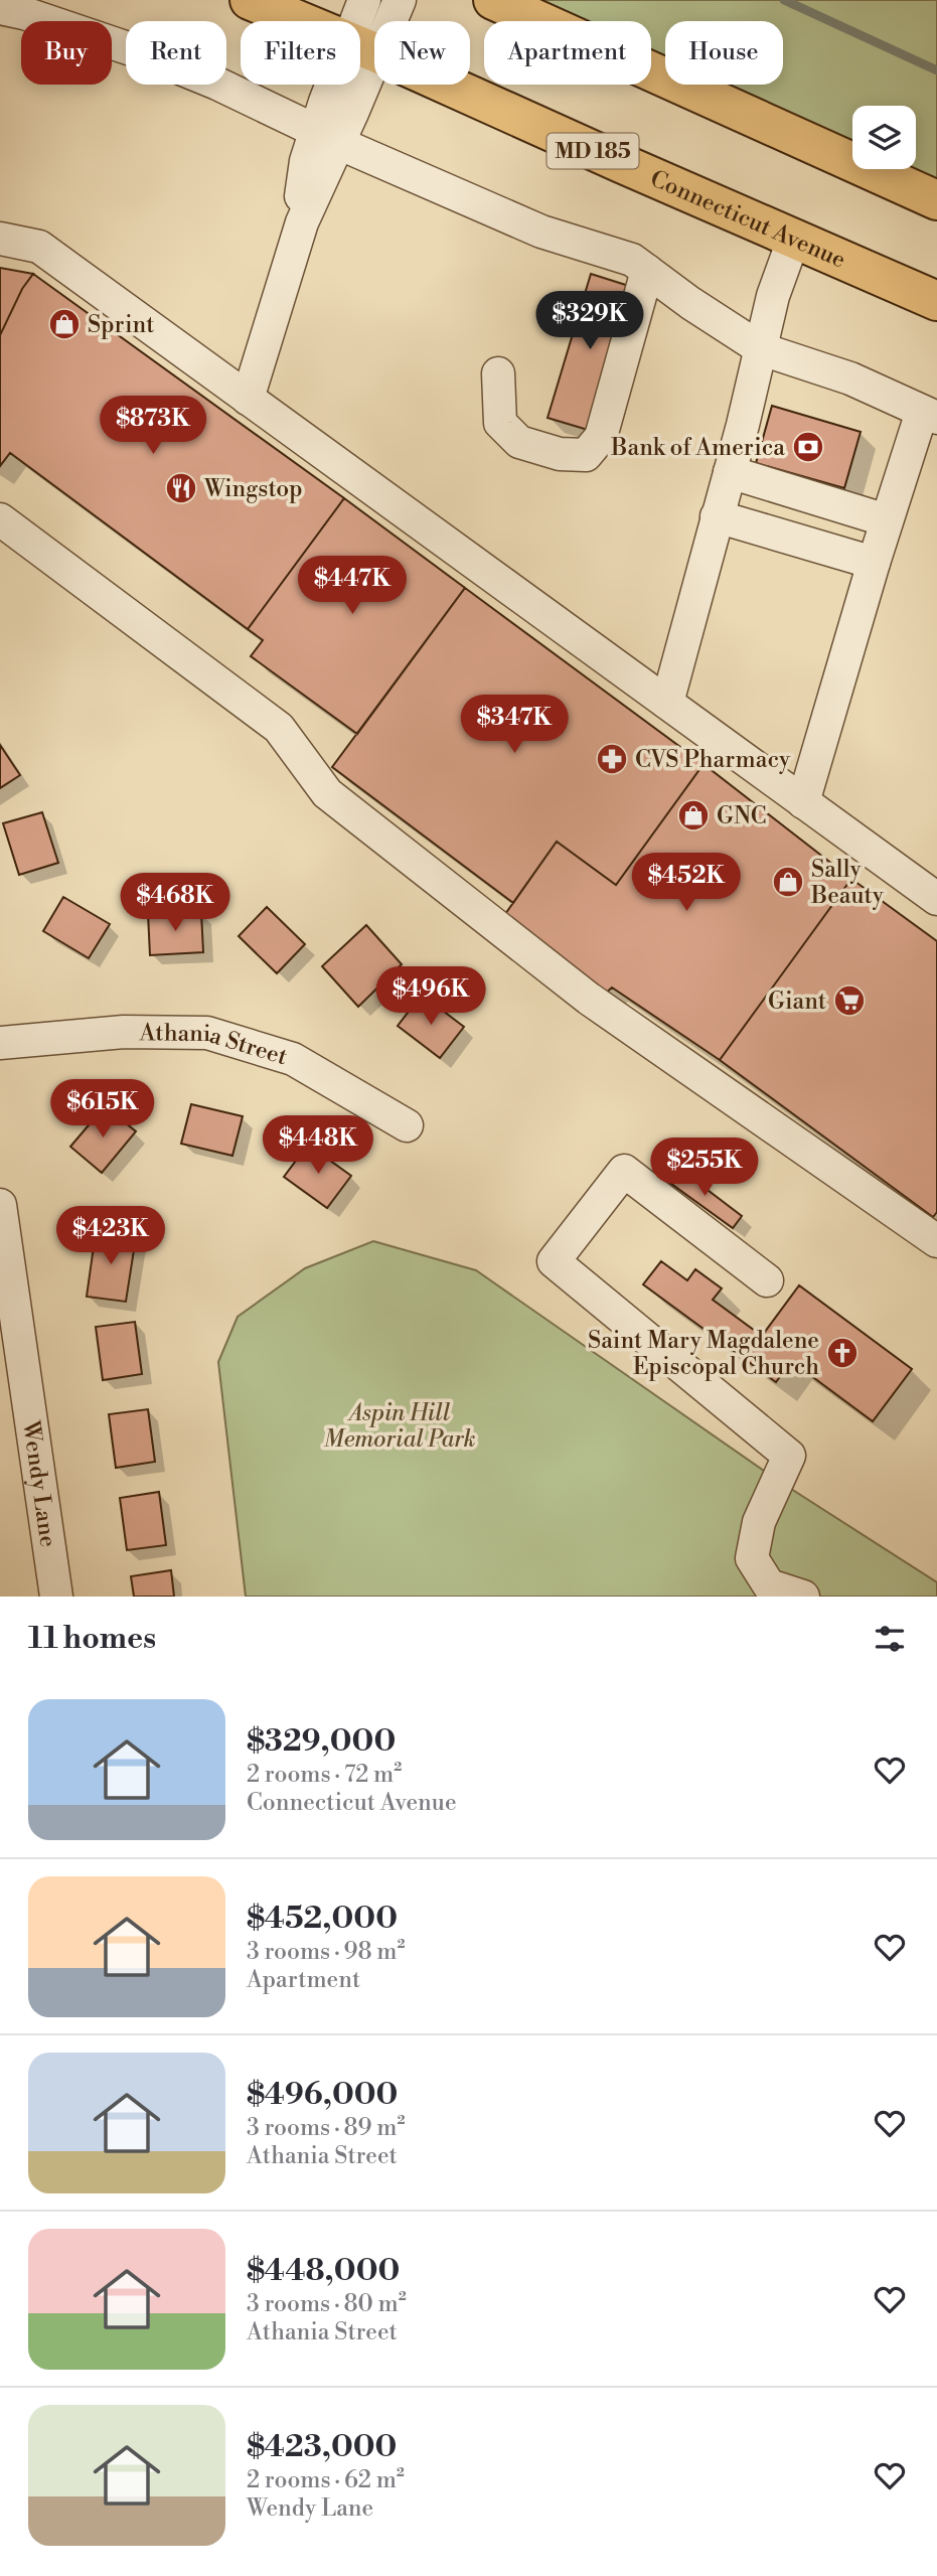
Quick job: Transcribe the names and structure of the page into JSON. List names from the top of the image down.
{
  "streets": {
    "main road": ["MD 185", "Connecticut Avenue"],
    "street": ["Athania Street", "Wendy Lane"]
  },
  "parks": ["Aspin Hill Memorial Park"],
  "places": {
    "shop": ["Sprint", "GNC", "Sally Beauty"],
    "bank": ["Bank of America"],
    "restaurant": ["Wingstop"],
    "pharmacy": ["CVS Pharmacy"],
    "supermarket": ["Giant"],
    "church": ["Saint Mary Magdalene Episcopal Church"]
  },
  "page": {
    "chip": [
      "Buy",
      "Rent",
      "Filters",
      "New",
      "Apartment",
      "House"
    ],
    "price": [
      "$329K",
      "$873K",
      "$447K",
      "$347K",
      "$452K",
      "$468K",
      "$496K",
      "$615K",
      "$448K",
      "$255K",
      "$423K"
    ],
    "heading": "11 homes",
    "list": [
      {
        "name": "$329,000",
        "note": "2 rooms · 72 m² · Connecticut Avenue"
      },
      {
        "name": "$452,000",
        "note": "3 rooms · 98 m² · Apartment"
      },
      {
        "name": "$496,000",
        "note": "3 rooms · 89 m² · Athania Street"
      },
      {
        "name": "$448,000",
        "note": "3 rooms · 80 m² · Athania Street"
      },
      {
        "name": "$423,000",
        "note": "2 rooms · 62 m² · Wendy Lane"
      }
    ]
  }
}
